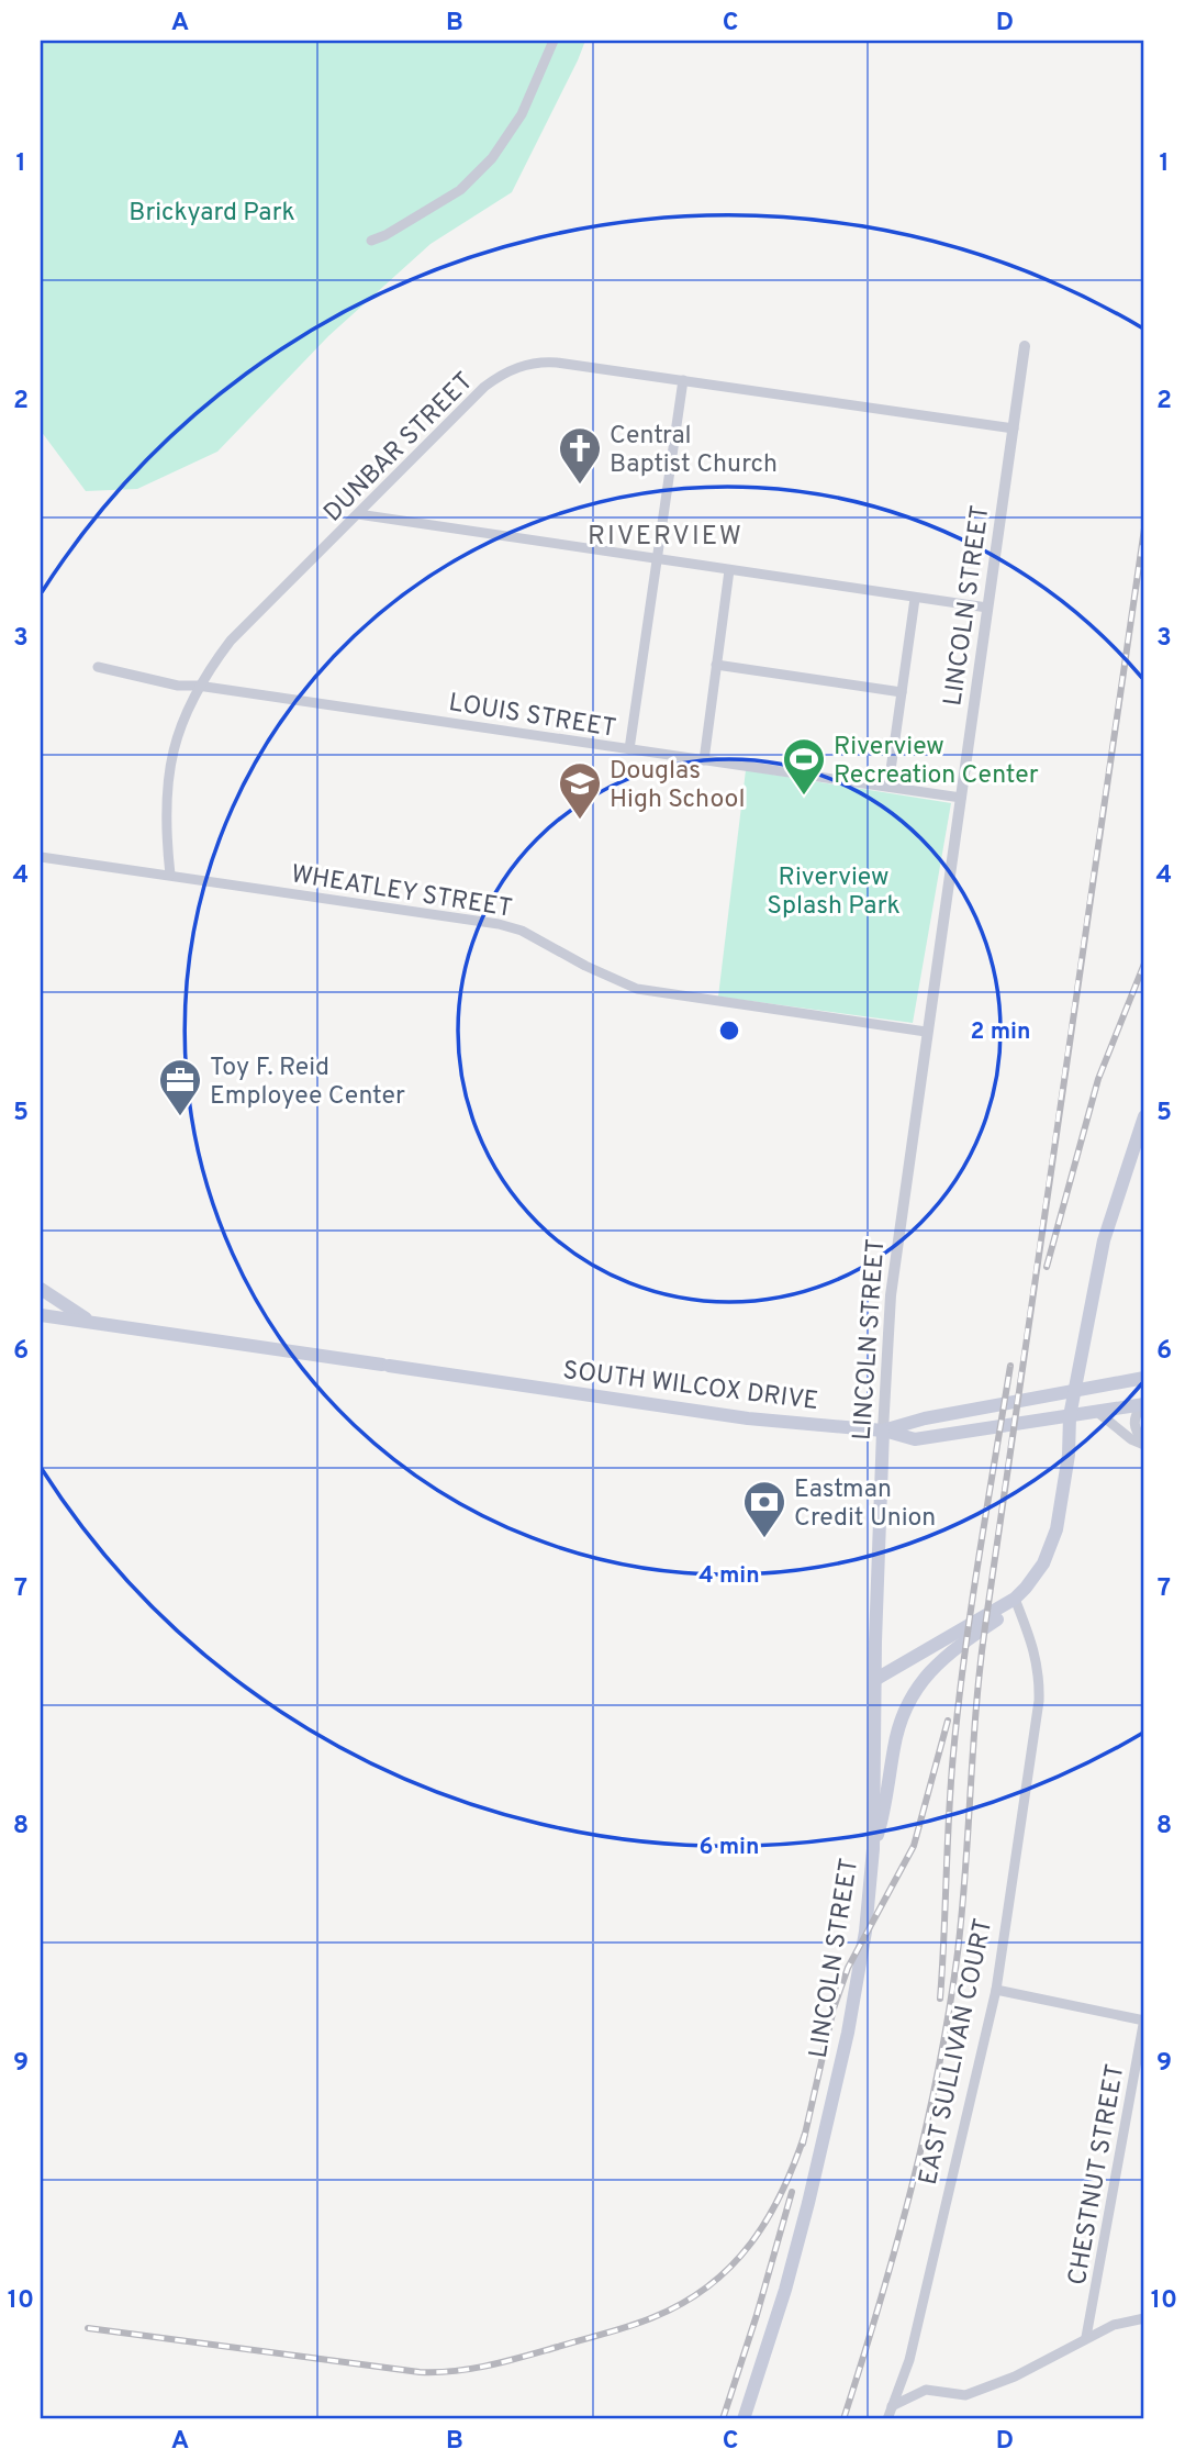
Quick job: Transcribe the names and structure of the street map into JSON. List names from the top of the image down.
{
  "streets": {
    "main road": ["LINCOLN STREET", "SOUTH WILCOX DRIVE"],
    "street": [
      "DUNBAR STREET",
      "LOUIS STREET",
      "WHEATLEY STREET",
      "EAST SULLIVAN COURT",
      "CHESTNUT STREET"
    ]
  },
  "crossings": [
    ["DUNBAR STREET", "LINCOLN STREET"],
    ["DUNBAR STREET", "LOUIS STREET"],
    ["DUNBAR STREET", "WHEATLEY STREET"],
    ["LINCOLN STREET", "LOUIS STREET"],
    ["LINCOLN STREET", "WHEATLEY STREET"],
    ["LINCOLN STREET", "SOUTH WILCOX DRIVE"]
  ],
  "districts": ["RIVERVIEW"],
  "parks": ["Brickyard Park", "Riverview Splash Park"],
  "places": {
    "church": ["Central Baptist Church"],
    "sports": ["Riverview Recreation Center"],
    "school or university": ["Douglas High School"],
    "office": ["Toy F. Reid Employee Center"],
    "bank": ["Eastman Credit Union"]
  },
  "grid": {
    "columns": [
      "A",
      "B",
      "C",
      "D"
    ],
    "rows": [
      "1",
      "2",
      "3",
      "4",
      "5",
      "6",
      "7",
      "8",
      "9",
      "10"
    ]
  },
  "rings": ["2 min", "4 min", "6 min"]
}
